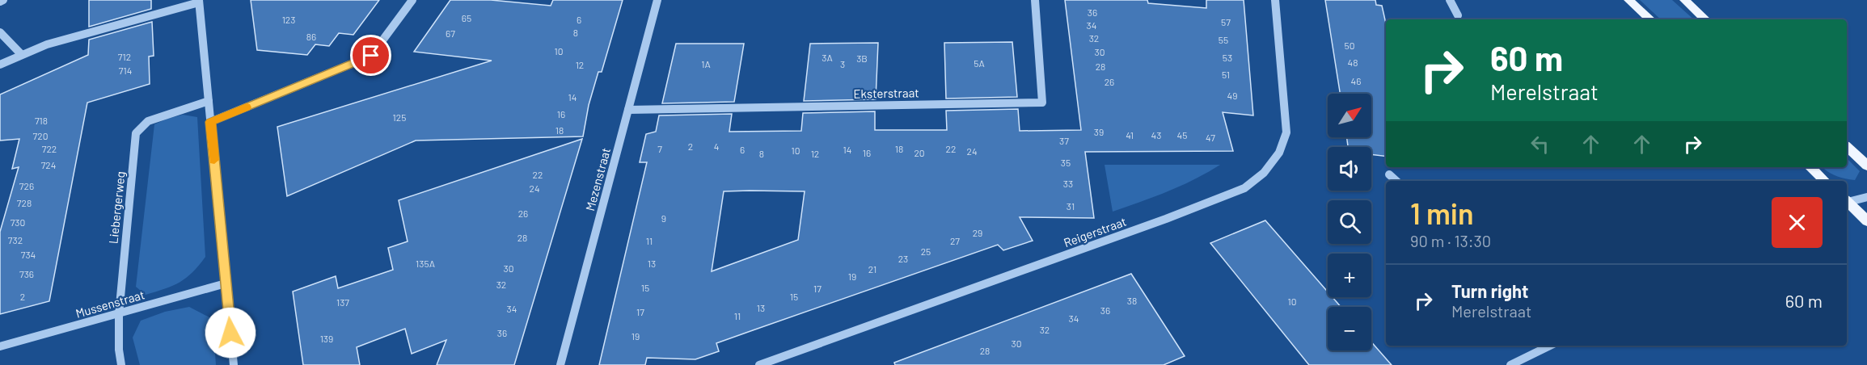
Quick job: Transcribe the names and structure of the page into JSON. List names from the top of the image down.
{
  "streets": {
    "street": [
      "Eksterstraat",
      "Mezenstraat",
      "Liebergerweg",
      "Reigerstraat",
      "Mussenstraat"
    ]
  },
  "crossings": [
    ["Eksterstraat", "Mezenstraat"],
    ["Liebergerweg", "Mussenstraat"]
  ],
  "house_numbers": [
    "36",
    "65",
    "123",
    "6",
    "57",
    "34",
    "8",
    "67",
    "86",
    "32",
    "55",
    "50",
    "10",
    "30",
    "712",
    "3A",
    "53",
    "3B",
    "48",
    "5A",
    "1A",
    "3",
    "12",
    "28",
    "714",
    "51",
    "46",
    "26",
    "49",
    "14",
    "16",
    "125",
    "718",
    "18",
    "39",
    "41",
    "43",
    "45",
    "720",
    "47",
    "37",
    "2",
    "4",
    "722",
    "7",
    "18",
    "22",
    "6",
    "14",
    "10",
    "24",
    "16",
    "20",
    "8",
    "12",
    "35",
    "724",
    "22",
    "33",
    "726",
    "24",
    "728",
    "31",
    "26",
    "9",
    "730",
    "29",
    "28",
    "732",
    "11",
    "27",
    "25",
    "734",
    "23",
    "135A",
    "13",
    "30",
    "21",
    "736",
    "19",
    "32",
    "15",
    "17",
    "2",
    "15",
    "38",
    "10",
    "137",
    "13",
    "34",
    "36",
    "17",
    "11",
    "34",
    "32",
    "36",
    "19",
    "139",
    "30",
    "28"
  ],
  "north": "top right",
  "page": {
    "turn": ["60 m", "Merelstraat"],
    "map_buttons": ["+", "−"],
    "heading": ["1 min", "90 m · 13:30"],
    "list": [
      {
        "name": "Turn right",
        "note": "Merelstraat",
        "value": "60 m"
      }
    ]
  }
}
